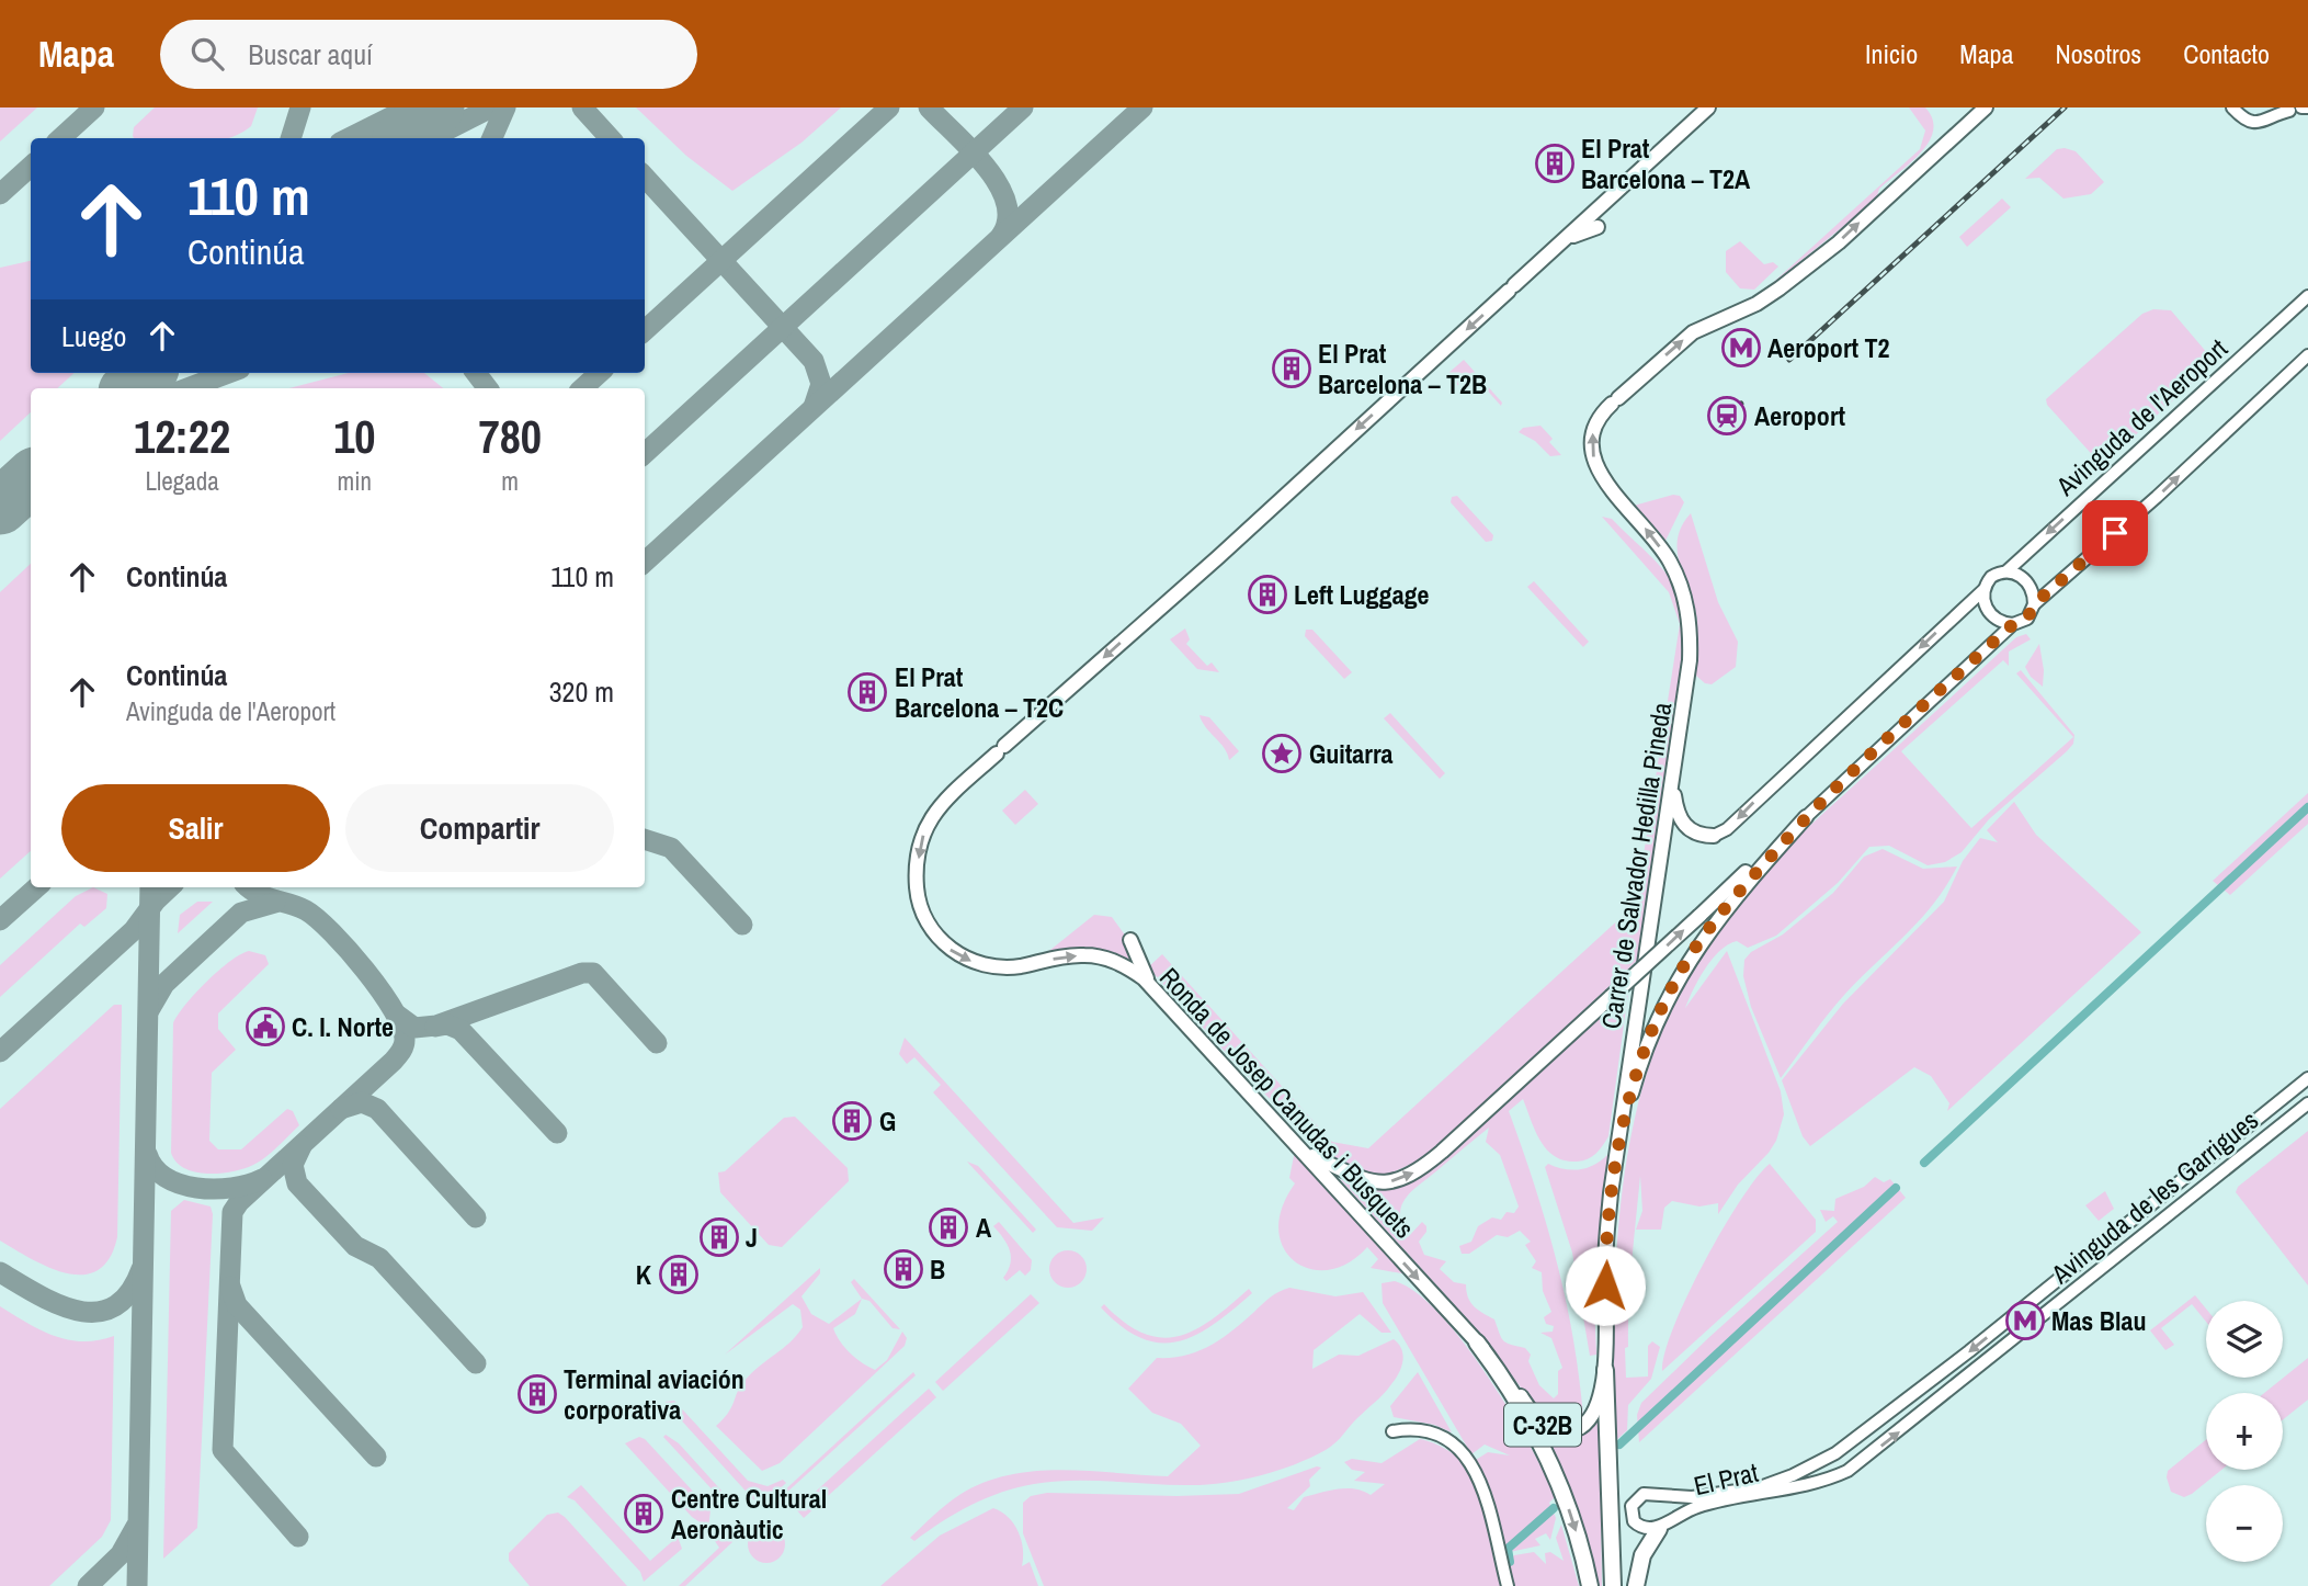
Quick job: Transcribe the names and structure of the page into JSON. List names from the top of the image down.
{
  "streets": {
    "highway": ["C-32B"],
    "main road": ["Carrer de Salvador Hedilla Pineda", "Ronda de Josep Canudas i Busquets"],
    "street": ["Avinguda de l'Aeroport", "Avinguda de les Garrigues", "El Prat"]
  },
  "crossings": [
    ["Carrer de Salvador Hedilla Pineda", "C-32B"],
    ["Ronda de Josep Canudas i Busquets", "C-32B"],
    ["Avinguda de les Garrigues", "El Prat"]
  ],
  "one_way": ["Carrer de Salvador Hedilla Pineda"],
  "places": {
    "building": [
      "El Prat Barcelona – T2A",
      "El Prat Barcelona – T2B",
      "Left Luggage",
      "El Prat Barcelona – T2C",
      "G",
      "A",
      "J",
      "B",
      "K",
      "Terminal aviación corporativa",
      "Centre Cultural Aeronàutic"
    ],
    "metro station": ["Aeroport T2", "Mas Blau"],
    "station": ["Aeroport"],
    "place": ["Guitarra"],
    "public building": ["C. I. Norte"]
  },
  "page": {
    "header": "Mapa",
    "search": "Buscar aquí",
    "nav": [
      "Inicio",
      "Mapa",
      "Nosotros",
      "Contacto"
    ],
    "turn": ["110 m", "Continúa"],
    "then": "Luego",
    "eta": [
      "12:22",
      "Llegada",
      "10",
      "min",
      "780",
      "m"
    ],
    "list": [
      {
        "name": "Continúa",
        "value": "110 m"
      },
      {
        "name": "Continúa",
        "note": "Avinguda de l'Aeroport",
        "value": "320 m"
      }
    ],
    "buttons": ["Salir", "Compartir"],
    "map_buttons": ["+", "−"]
  }
}
